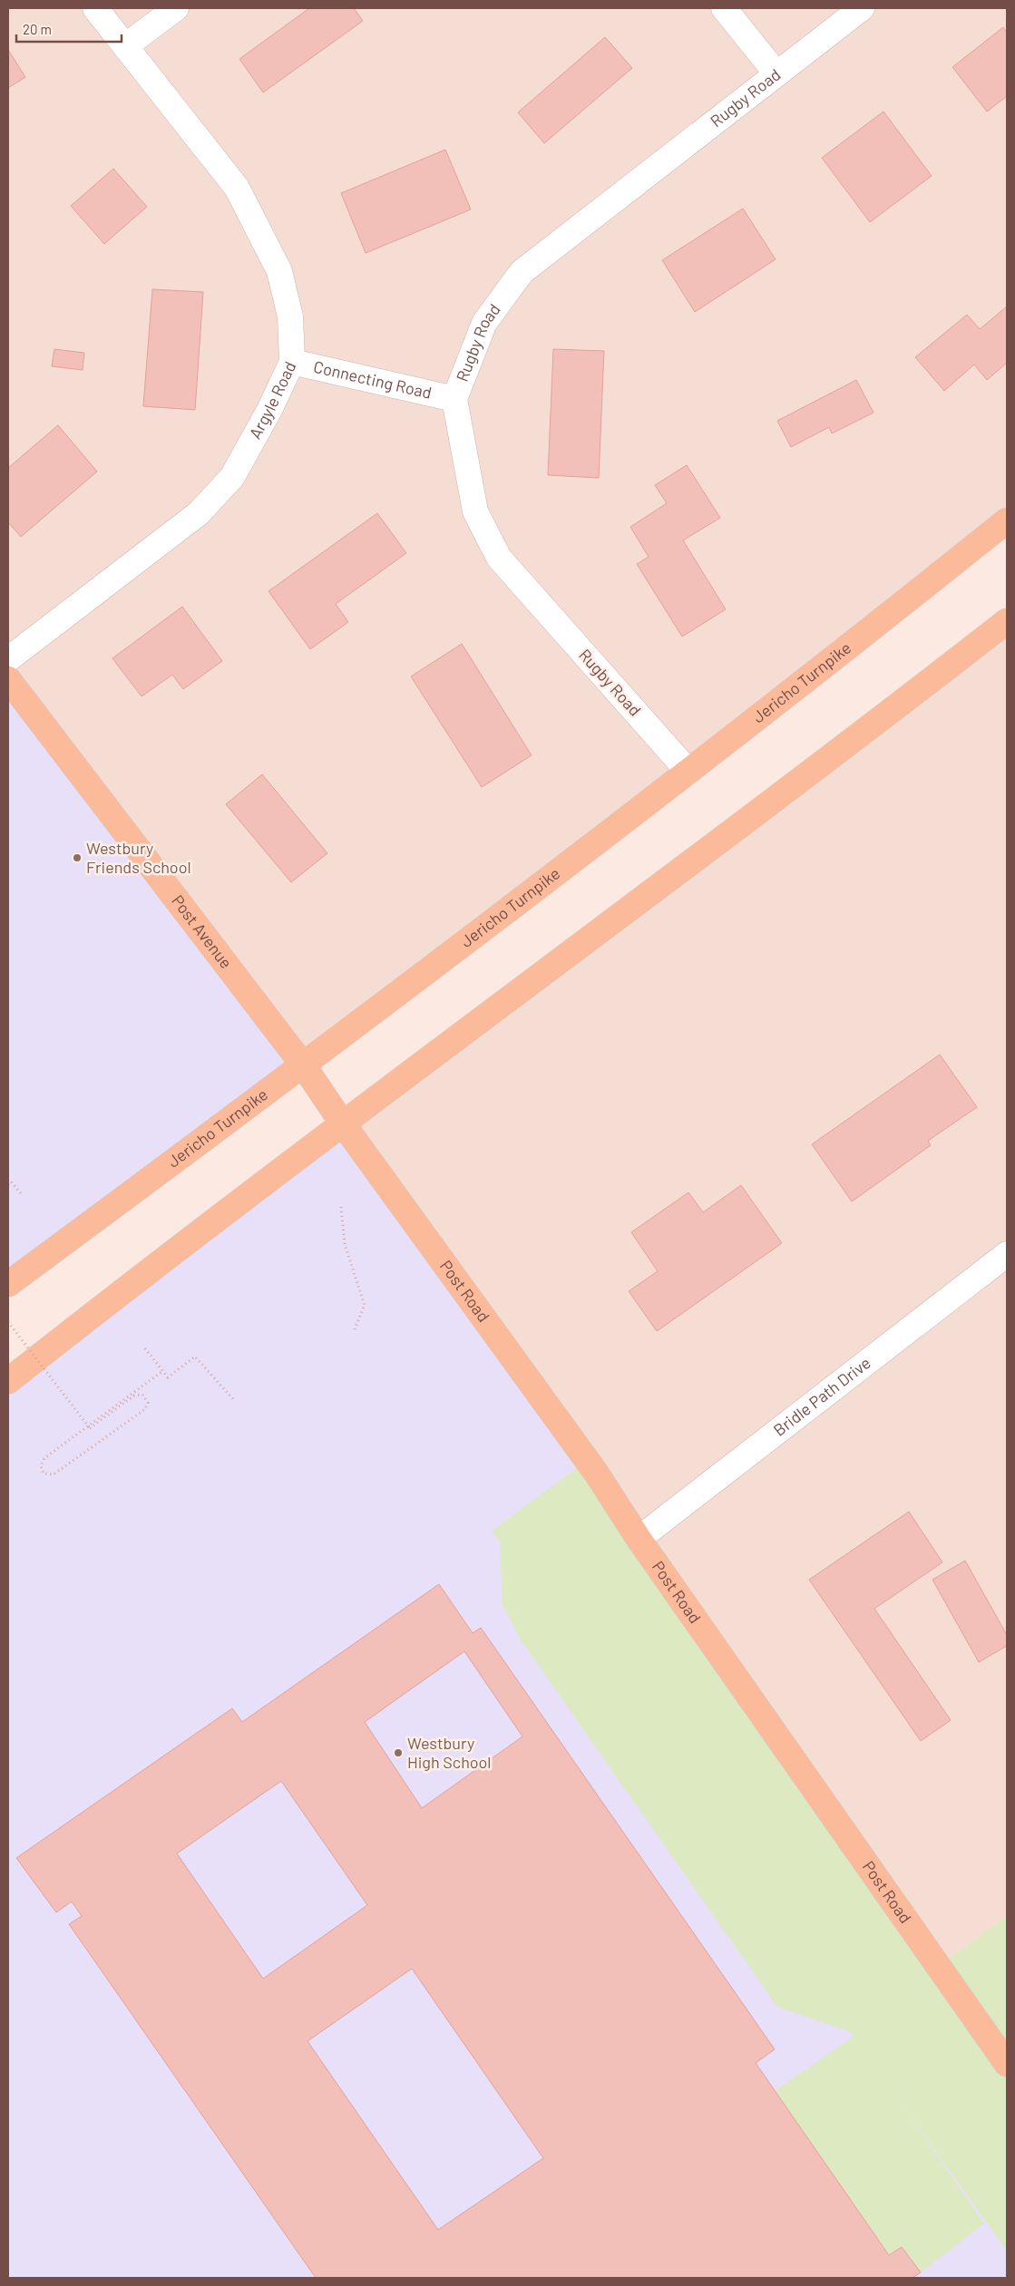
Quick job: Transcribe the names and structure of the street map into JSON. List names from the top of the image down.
{
  "streets": {
    "main road": ["Jericho Turnpike", "Post Avenue", "Post Road"],
    "street": [
      "Rugby Road",
      "Connecting Road",
      "Argyle Road",
      "Bridle Path Drive"
    ]
  },
  "crossings": [
    ["Rugby Road", "Connecting Road"],
    ["Rugby Road", "Jericho Turnpike"],
    ["Connecting Road", "Argyle Road"],
    ["Jericho Turnpike", "Post Avenue"],
    ["Post Avenue", "Post Road"],
    ["Post Road", "Bridle Path Drive"]
  ],
  "places": ["Westbury Friends School", "Westbury High School"],
  "scale_bar": "20 m"
}
